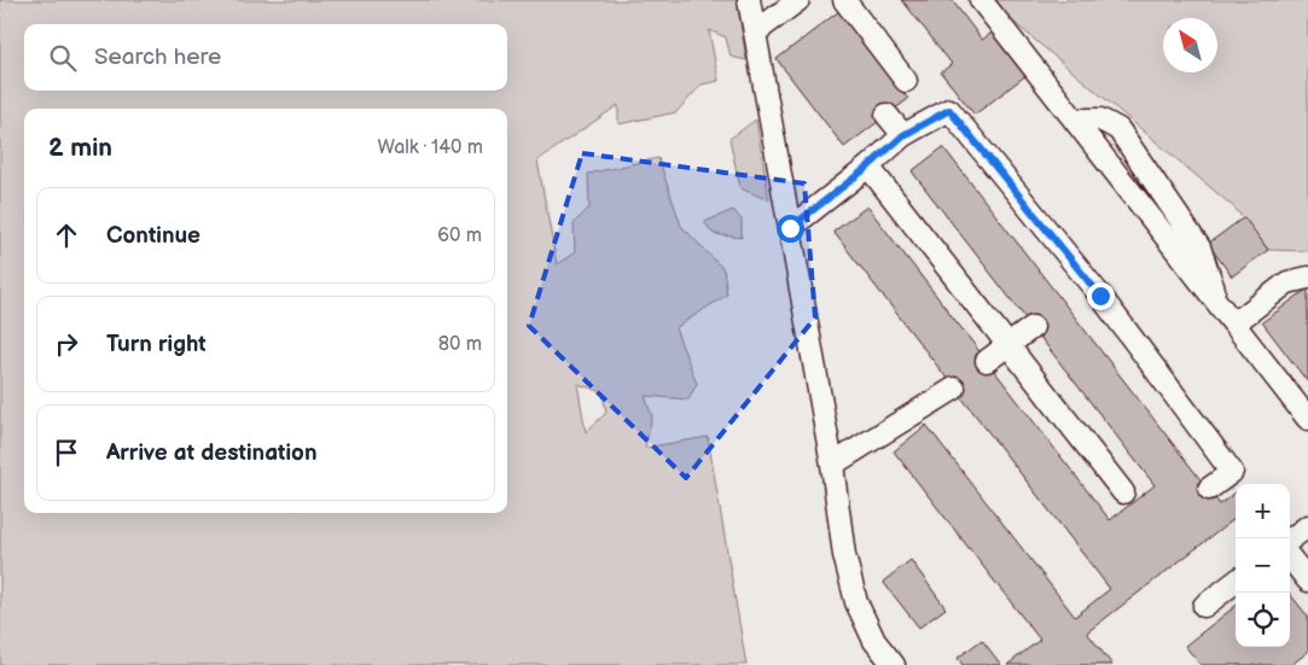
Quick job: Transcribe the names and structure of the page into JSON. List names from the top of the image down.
{
  "north": "top left",
  "page": {
    "search": "Search here",
    "heading": ["2 min", "Walk · 140 m"],
    "list": [
      ["Continue", "60 m"],
      ["Turn right", "80 m"],
      "Arrive at destination"
    ],
    "map_buttons": ["+", "−"]
  }
}
